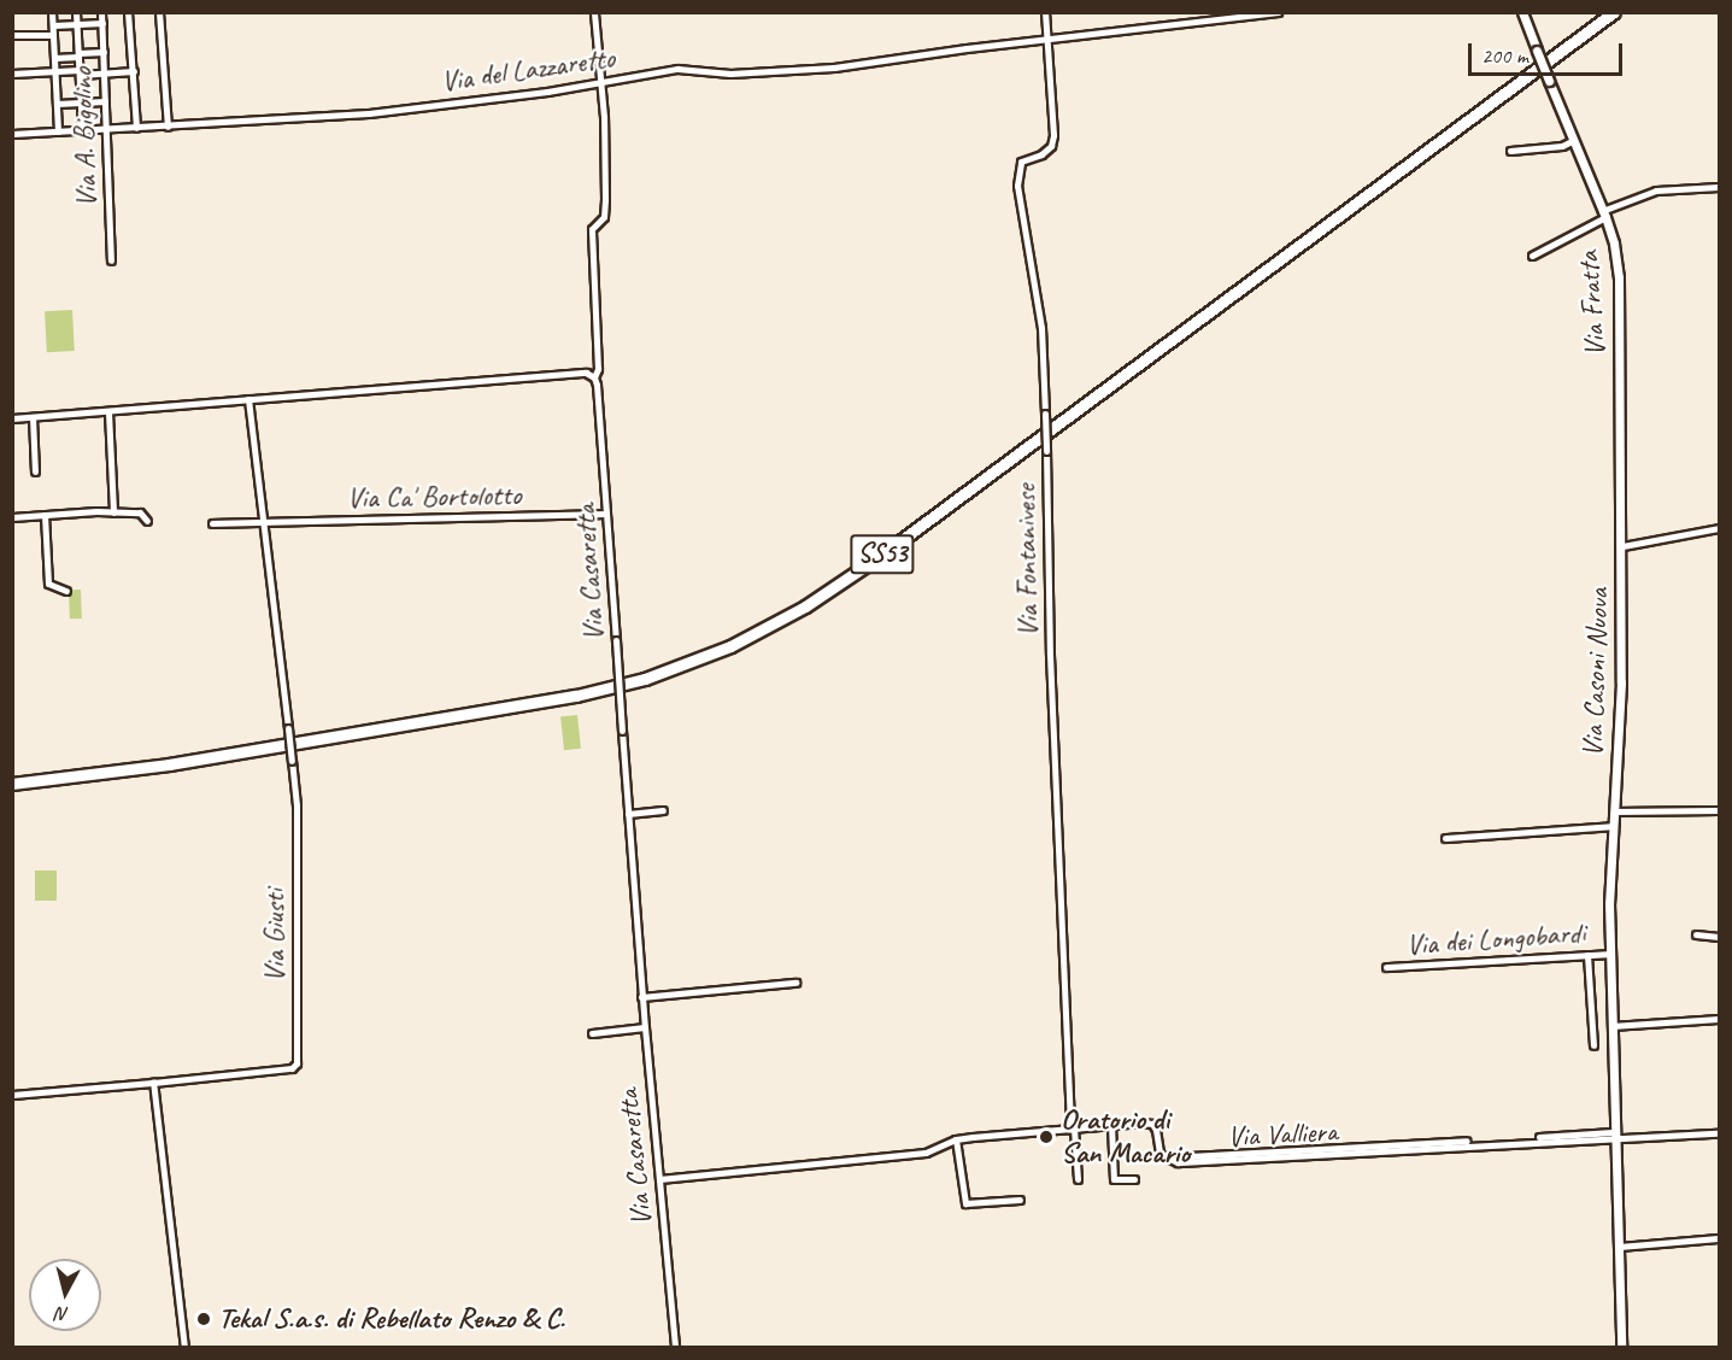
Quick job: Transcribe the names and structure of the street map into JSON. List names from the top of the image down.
{
  "streets": {
    "highway": ["SS53"],
    "main road": ["Via Fratta", "Via Casoni Nuova"],
    "street": [
      "Via del Lazzaretto",
      "Via A. Bigolino",
      "Via Ca' Bortolotto",
      "Via Fontanivese",
      "Via Casaretta",
      "Via Giusti",
      "Via dei Longobardi",
      "Via Valliera"
    ]
  },
  "crossings": [
    ["Via del Lazzaretto", "Via A. Bigolino"],
    ["Via del Lazzaretto", "Via Fontanivese"],
    ["Via del Lazzaretto", "Via Casaretta"],
    ["Via Fratta", "Via Casoni Nuova"],
    ["Via Ca' Bortolotto", "Via Casaretta"],
    ["Via Ca' Bortolotto", "Via Giusti"],
    ["Via Casoni Nuova", "Via dei Longobardi"],
    ["Via Casoni Nuova", "Via Valliera"]
  ],
  "places": ["Oratorio di San Macario", "Tekal S.a.s. di Rebellato Renzo & C."],
  "scale_bar": "200 m",
  "north": "bottom"
}
